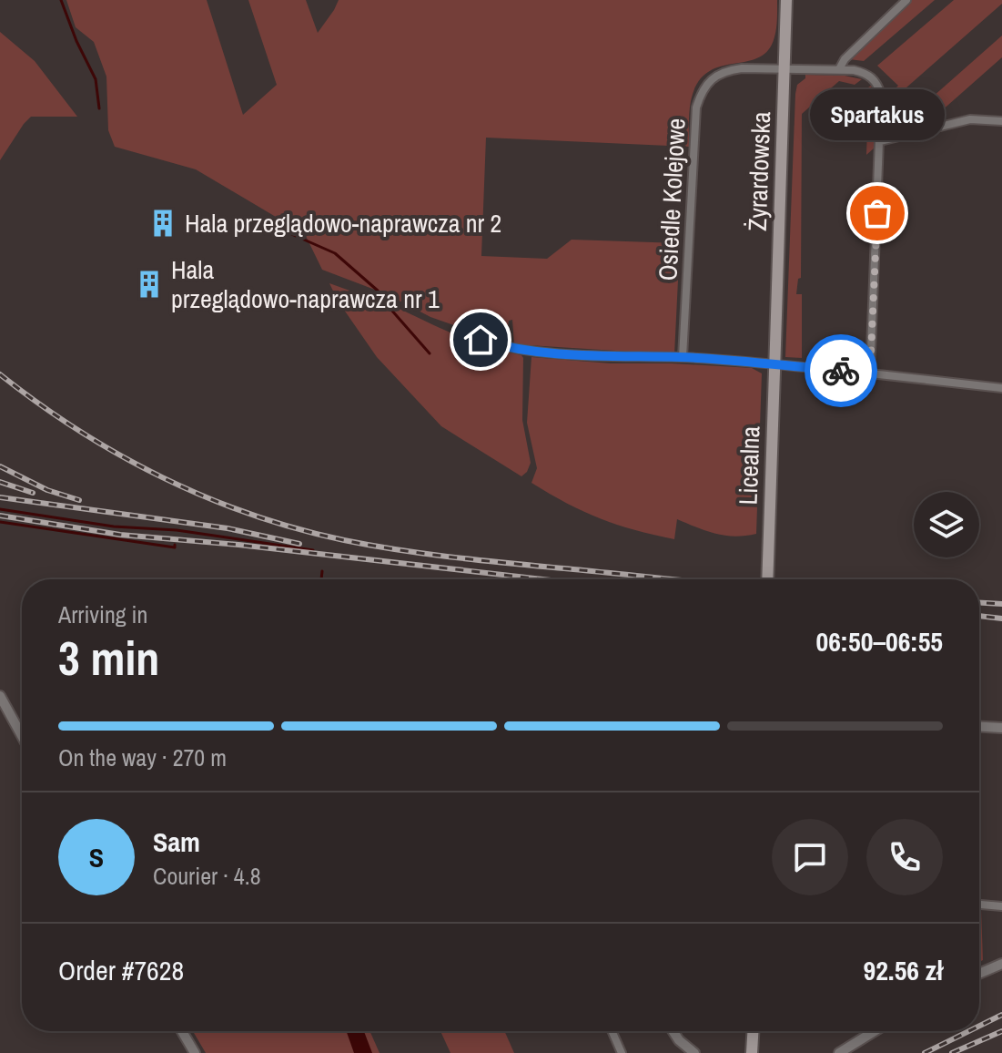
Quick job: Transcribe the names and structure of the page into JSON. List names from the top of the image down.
{
  "streets": {
    "main road": ["Żyrardowska", "Licealna"],
    "street": ["Osiedle Kolejowe"]
  },
  "crossings": [
    ["Żyrardowska", "Osiedle Kolejowe"],
    ["Żyrardowska", "Licealna"]
  ],
  "places": {
    "other": ["Spartakus"],
    "building": ["Hala przeglądowo-naprawcza nr 2", "Hala przeglądowo-naprawcza nr 1"]
  },
  "page": {
    "bubble": "Spartakus",
    "heading": ["3 min", "Arriving in", "06:50–06:55"],
    "panel": [
      "Sam",
      "Courier · 4.8",
      "Order #7628",
      "92.56 zł"
    ],
    "bar": "On the way · 270 m",
    "round": "S"
  }
}
